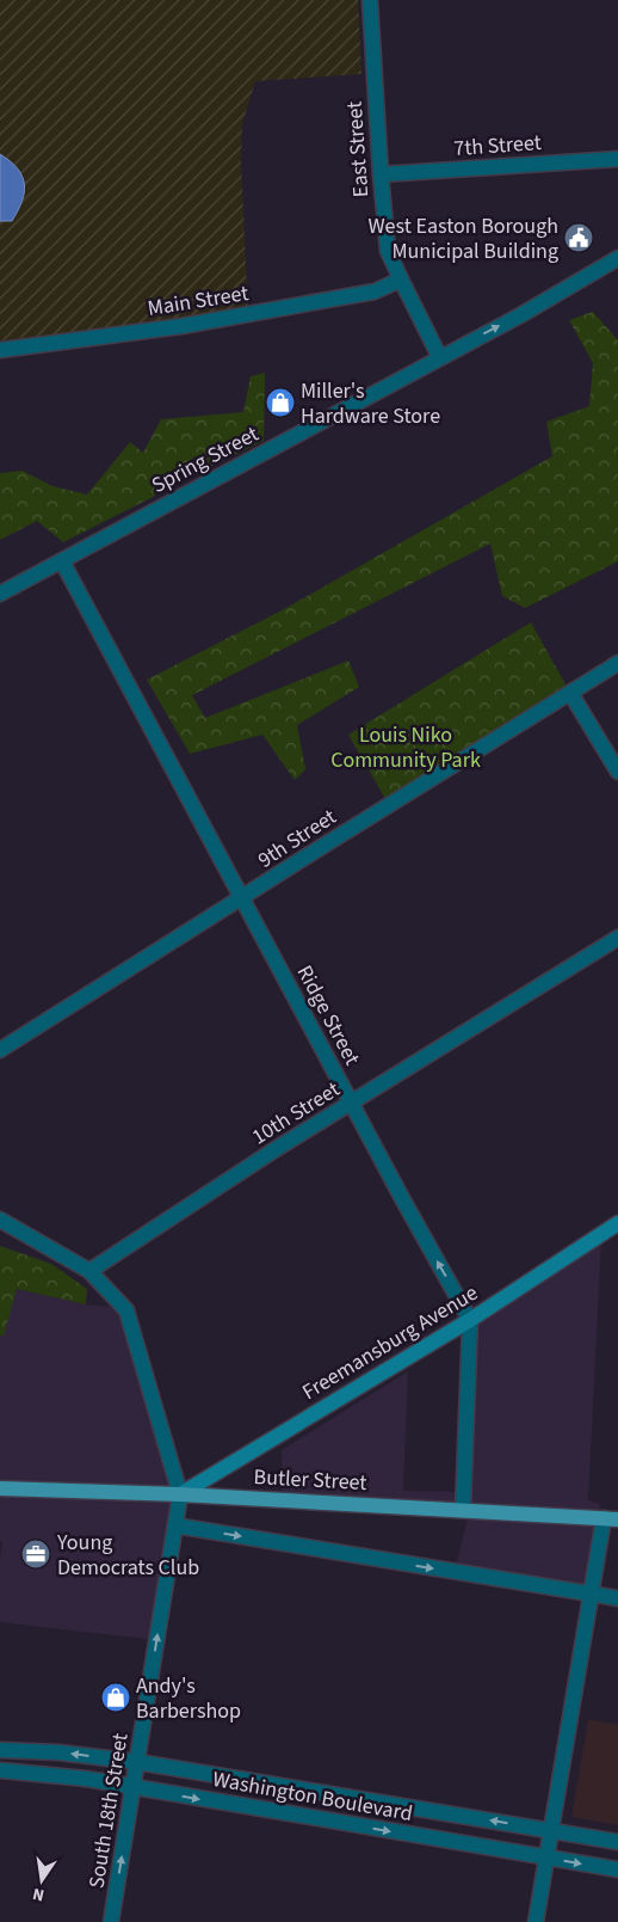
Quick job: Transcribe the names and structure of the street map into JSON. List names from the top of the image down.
{
  "streets": {
    "main road": ["Freemansburg Avenue", "Butler Street"],
    "street": [
      "7th Street",
      "East Street",
      "Main Street",
      "Spring Street",
      "9th Street",
      "Ridge Street",
      "10th Street",
      "Washington Boulevard",
      "South 18th Street"
    ]
  },
  "crossings": [
    ["7th Street", "East Street"],
    ["East Street", "Main Street"],
    ["East Street", "Spring Street"],
    ["Spring Street", "Ridge Street"],
    ["9th Street", "Ridge Street"],
    ["Ridge Street", "10th Street"],
    ["Ridge Street", "Freemansburg Avenue"],
    ["Freemansburg Avenue", "Butler Street"],
    ["Freemansburg Avenue", "South 18th Street"],
    ["Butler Street", "South 18th Street"],
    ["Washington Boulevard", "South 18th Street"]
  ],
  "one_way": ["South 18th Street"],
  "parks": ["Louis Niko Community Park"],
  "places": {
    "public building": ["West Easton Borough Municipal Building"],
    "shop": ["Miller's Hardware Store", "Andy's Barbershop"],
    "office": ["Young Democrats Club"]
  },
  "north": "bottom"
}
